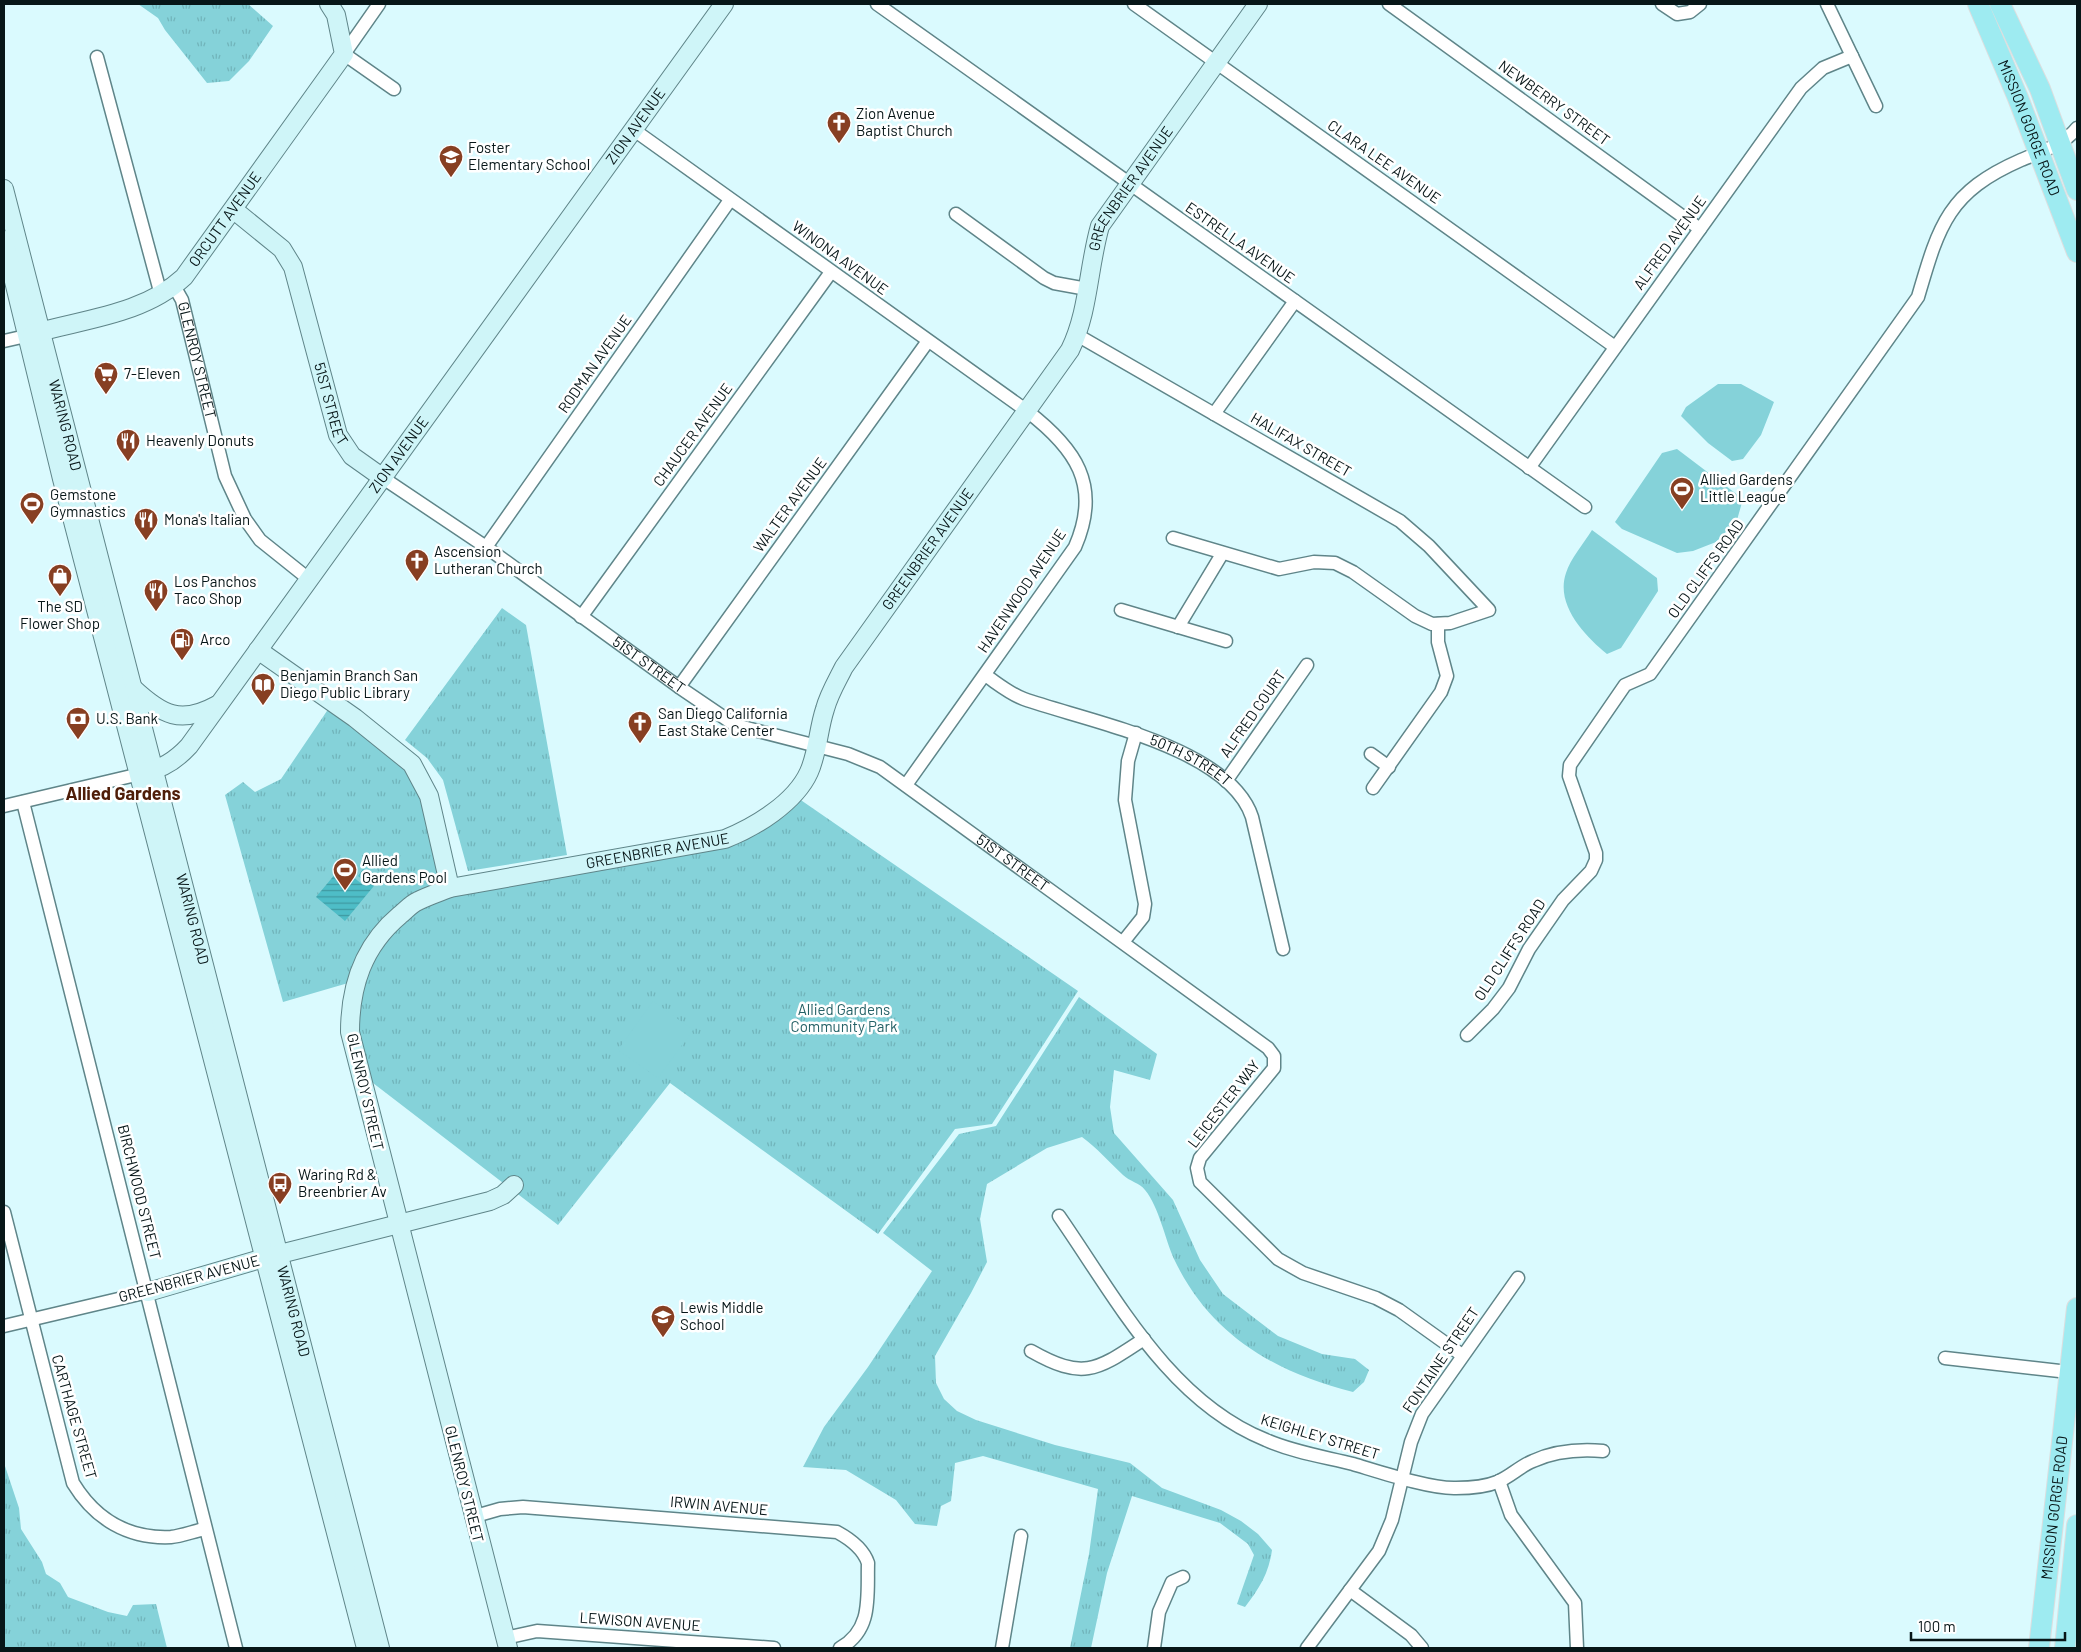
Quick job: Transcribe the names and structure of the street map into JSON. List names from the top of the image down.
{
  "streets": {
    "main road": ["MISSION GORGE ROAD"],
    "street": [
      "NEWBERRY STREET",
      "ZION AVENUE",
      "CLARA LEE AVENUE",
      "GREENBRIER AVENUE",
      "ORCUTT AVENUE",
      "ESTRELLA AVENUE",
      "ALFRED AVENUE",
      "WINONA AVENUE",
      "GLENROY STREET",
      "RODMAN AVENUE",
      "51ST STREET",
      "WARING ROAD",
      "CHAUCER AVENUE",
      "HALIFAX STREET",
      "WALTER AVENUE",
      "OLD CLIFFS ROAD",
      "HAVENWOOD AVENUE",
      "ALFRED COURT",
      "50TH STREET",
      "LEICESTER WAY",
      "BIRCHWOOD STREET",
      "FONTAINE STREET",
      "CARTHAGE STREET",
      "KEIGHLEY STREET",
      "IRWIN AVENUE",
      "LEWISON AVENUE"
    ]
  },
  "crossings": [
    ["NEWBERRY STREET", "ALFRED AVENUE"],
    ["ZION AVENUE", "WINONA AVENUE"],
    ["ZION AVENUE", "GLENROY STREET"],
    ["ZION AVENUE", "51ST STREET"],
    ["ZION AVENUE", "WARING ROAD"],
    ["ZION AVENUE", "BIRCHWOOD STREET"],
    ["MISSION GORGE ROAD", "OLD CLIFFS ROAD"],
    ["CLARA LEE AVENUE", "GREENBRIER AVENUE"],
    ["CLARA LEE AVENUE", "ALFRED AVENUE"],
    ["GREENBRIER AVENUE", "ESTRELLA AVENUE"],
    ["GREENBRIER AVENUE", "WINONA AVENUE"],
    ["GREENBRIER AVENUE", "GLENROY STREET"],
    ["GREENBRIER AVENUE", "51ST STREET"],
    ["GREENBRIER AVENUE", "WARING ROAD"],
    ["GREENBRIER AVENUE", "HALIFAX STREET"],
    ["GREENBRIER AVENUE", "HAVENWOOD AVENUE"],
    ["GREENBRIER AVENUE", "BIRCHWOOD STREET"],
    ["GREENBRIER AVENUE", "CARTHAGE STREET"],
    ["ORCUTT AVENUE", "GLENROY STREET"],
    ["ORCUTT AVENUE", "51ST STREET"],
    ["ORCUTT AVENUE", "WARING ROAD"],
    ["ESTRELLA AVENUE", "ALFRED AVENUE"],
    ["WINONA AVENUE", "RODMAN AVENUE"],
    ["WINONA AVENUE", "CHAUCER AVENUE"],
    ["WINONA AVENUE", "WALTER AVENUE"],
    ["WINONA AVENUE", "HAVENWOOD AVENUE"],
    ["GLENROY STREET", "IRWIN AVENUE"],
    ["GLENROY STREET", "LEWISON AVENUE"],
    ["RODMAN AVENUE", "51ST STREET"],
    ["51ST STREET", "CHAUCER AVENUE"],
    ["51ST STREET", "WALTER AVENUE"],
    ["51ST STREET", "HAVENWOOD AVENUE"],
    ["51ST STREET", "LEICESTER WAY"],
    ["HAVENWOOD AVENUE", "50TH STREET"],
    ["ALFRED COURT", "50TH STREET"],
    ["LEICESTER WAY", "FONTAINE STREET"],
    ["BIRCHWOOD STREET", "CARTHAGE STREET"],
    ["FONTAINE STREET", "KEIGHLEY STREET"]
  ],
  "districts": ["Allied Gardens"],
  "parks": ["Allied Gardens Community Park"],
  "places": {
    "church": ["Zion Avenue Baptist Church", "Ascension Lutheran Church", "San Diego California East Stake Center"],
    "school or university": ["Foster Elementary School", "Lewis Middle School"],
    "supermarket": ["7-Eleven"],
    "restaurant": ["Heavenly Donuts", "Mona's Italian", "Los Panchos Taco Shop"],
    "sports": ["Allied Gardens Little League", "Gemstone Gymnastics", "Allied Gardens Pool"],
    "shop": ["The SD Flower Shop"],
    "fuel station": ["Arco"],
    "library": ["Benjamin Branch San Diego Public Library"],
    "bank": ["U.S. Bank"],
    "bus stop": ["Waring Rd & Breenbrier Av"]
  },
  "scale_bar": "100 m"
}
